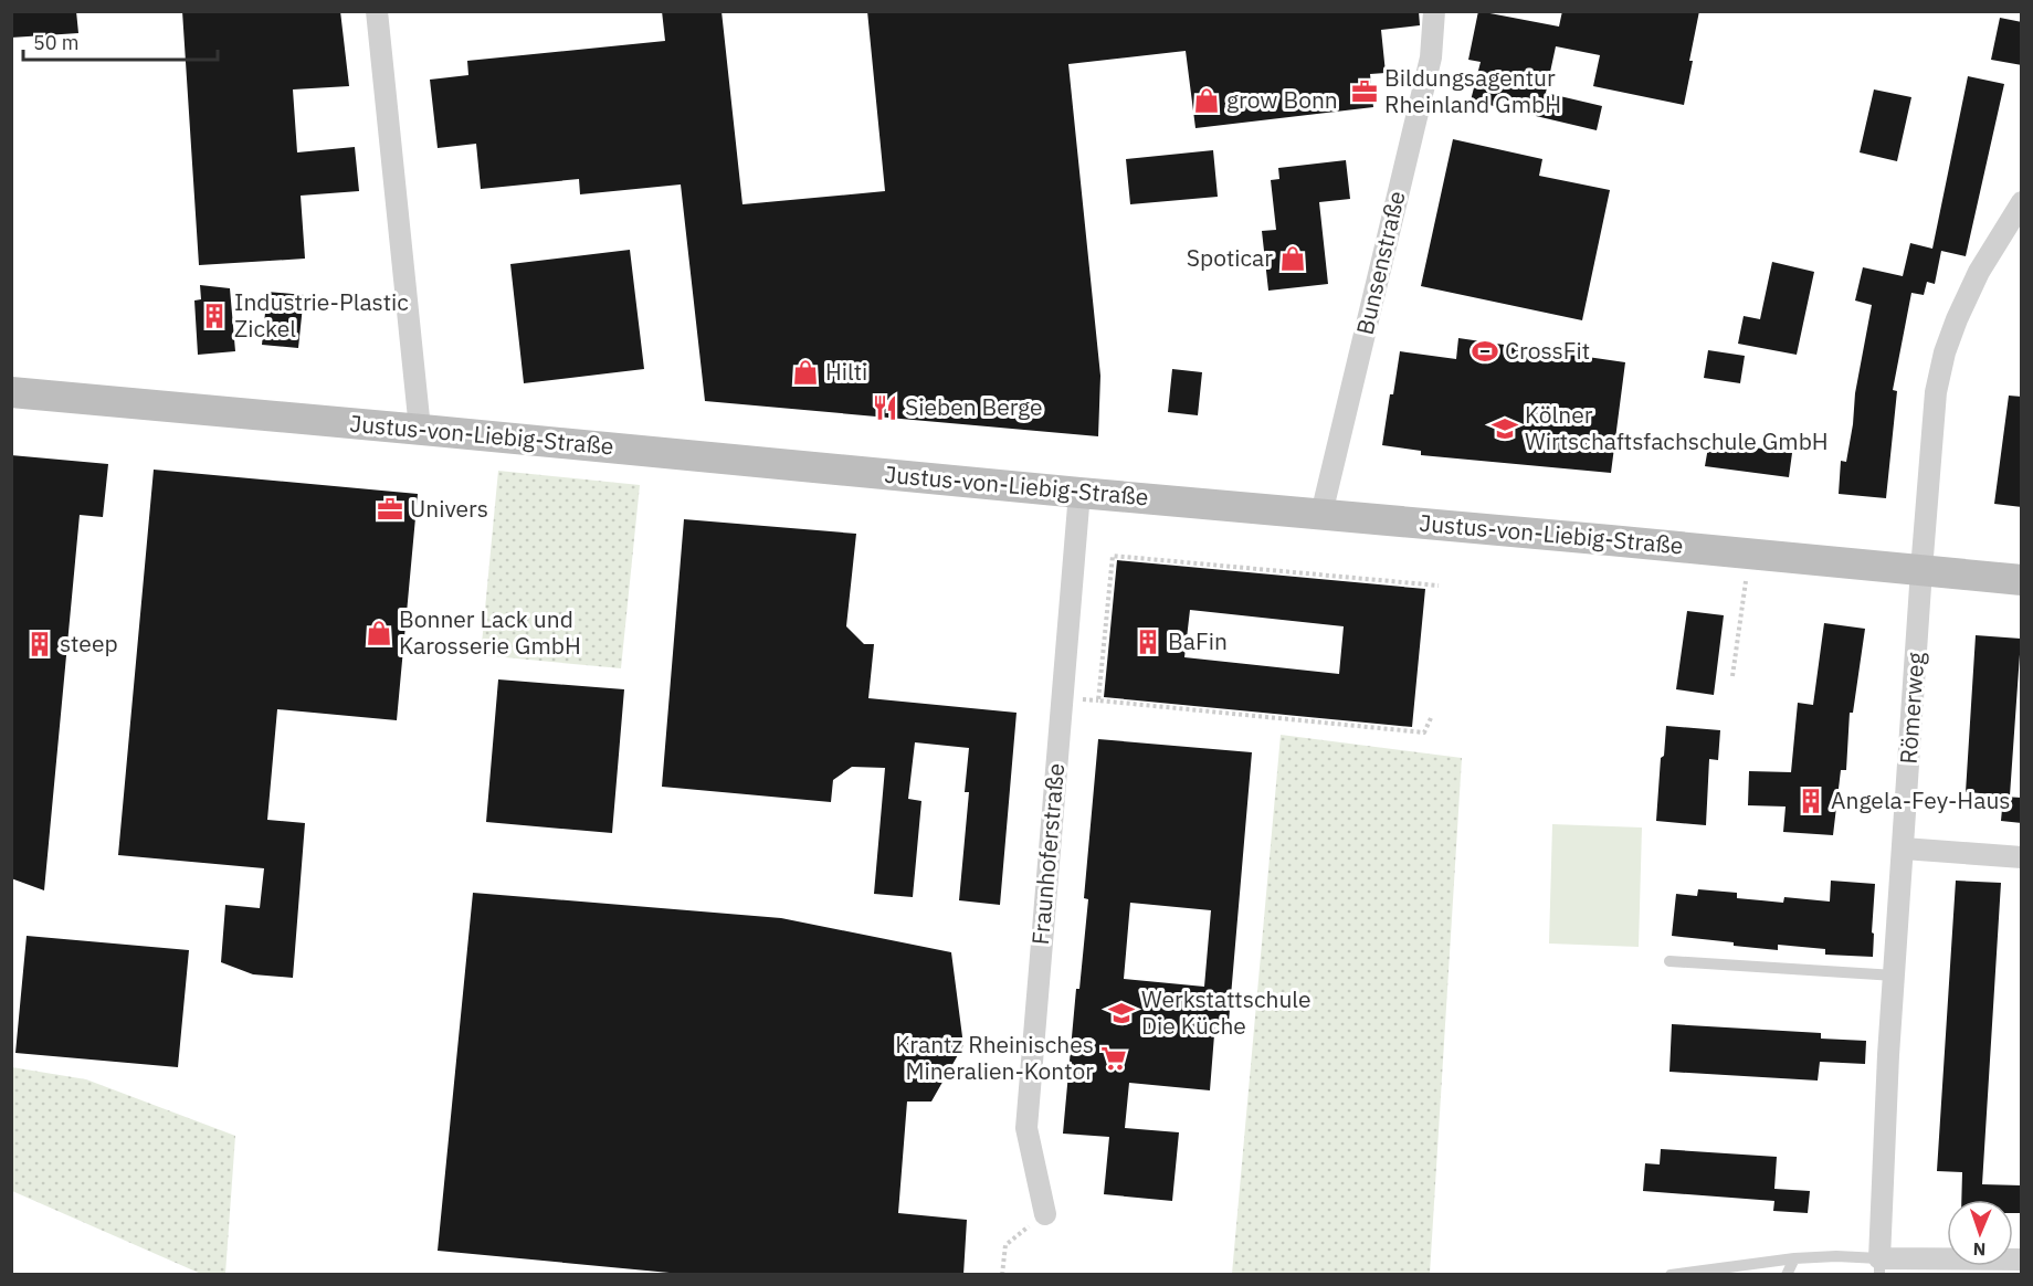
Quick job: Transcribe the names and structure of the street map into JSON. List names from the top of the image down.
{
  "streets": {
    "main road": ["Justus-von-Liebig-Straße"],
    "street": ["Bunsenstraße", "Römerweg", "Fraunhoferstraße"]
  },
  "crossings": [
    ["Bunsenstraße", "Justus-von-Liebig-Straße"],
    ["Justus-von-Liebig-Straße", "Römerweg"],
    ["Justus-von-Liebig-Straße", "Fraunhoferstraße"]
  ],
  "places": {
    "office": ["Bildungsagentur Rheinland GmbH", "Univers"],
    "shop": [
      "grow Bonn",
      "Spoticar",
      "Hilti",
      "Bonner Lack und Karosserie GmbH"
    ],
    "building": [
      "Industrie-Plastic Zickel",
      "BaFin",
      "steep",
      "Angela-Fey-Haus"
    ],
    "sports": ["CrossFit"],
    "restaurant": ["Sieben Berge"],
    "school or university": ["Kölner Wirtschaftsfachschule GmbH", "Werkstattschule Die Küche"],
    "supermarket": ["Krantz Rheinisches Mineralien-Kontor"]
  },
  "scale_bar": "50 m",
  "north": "bottom"
}
